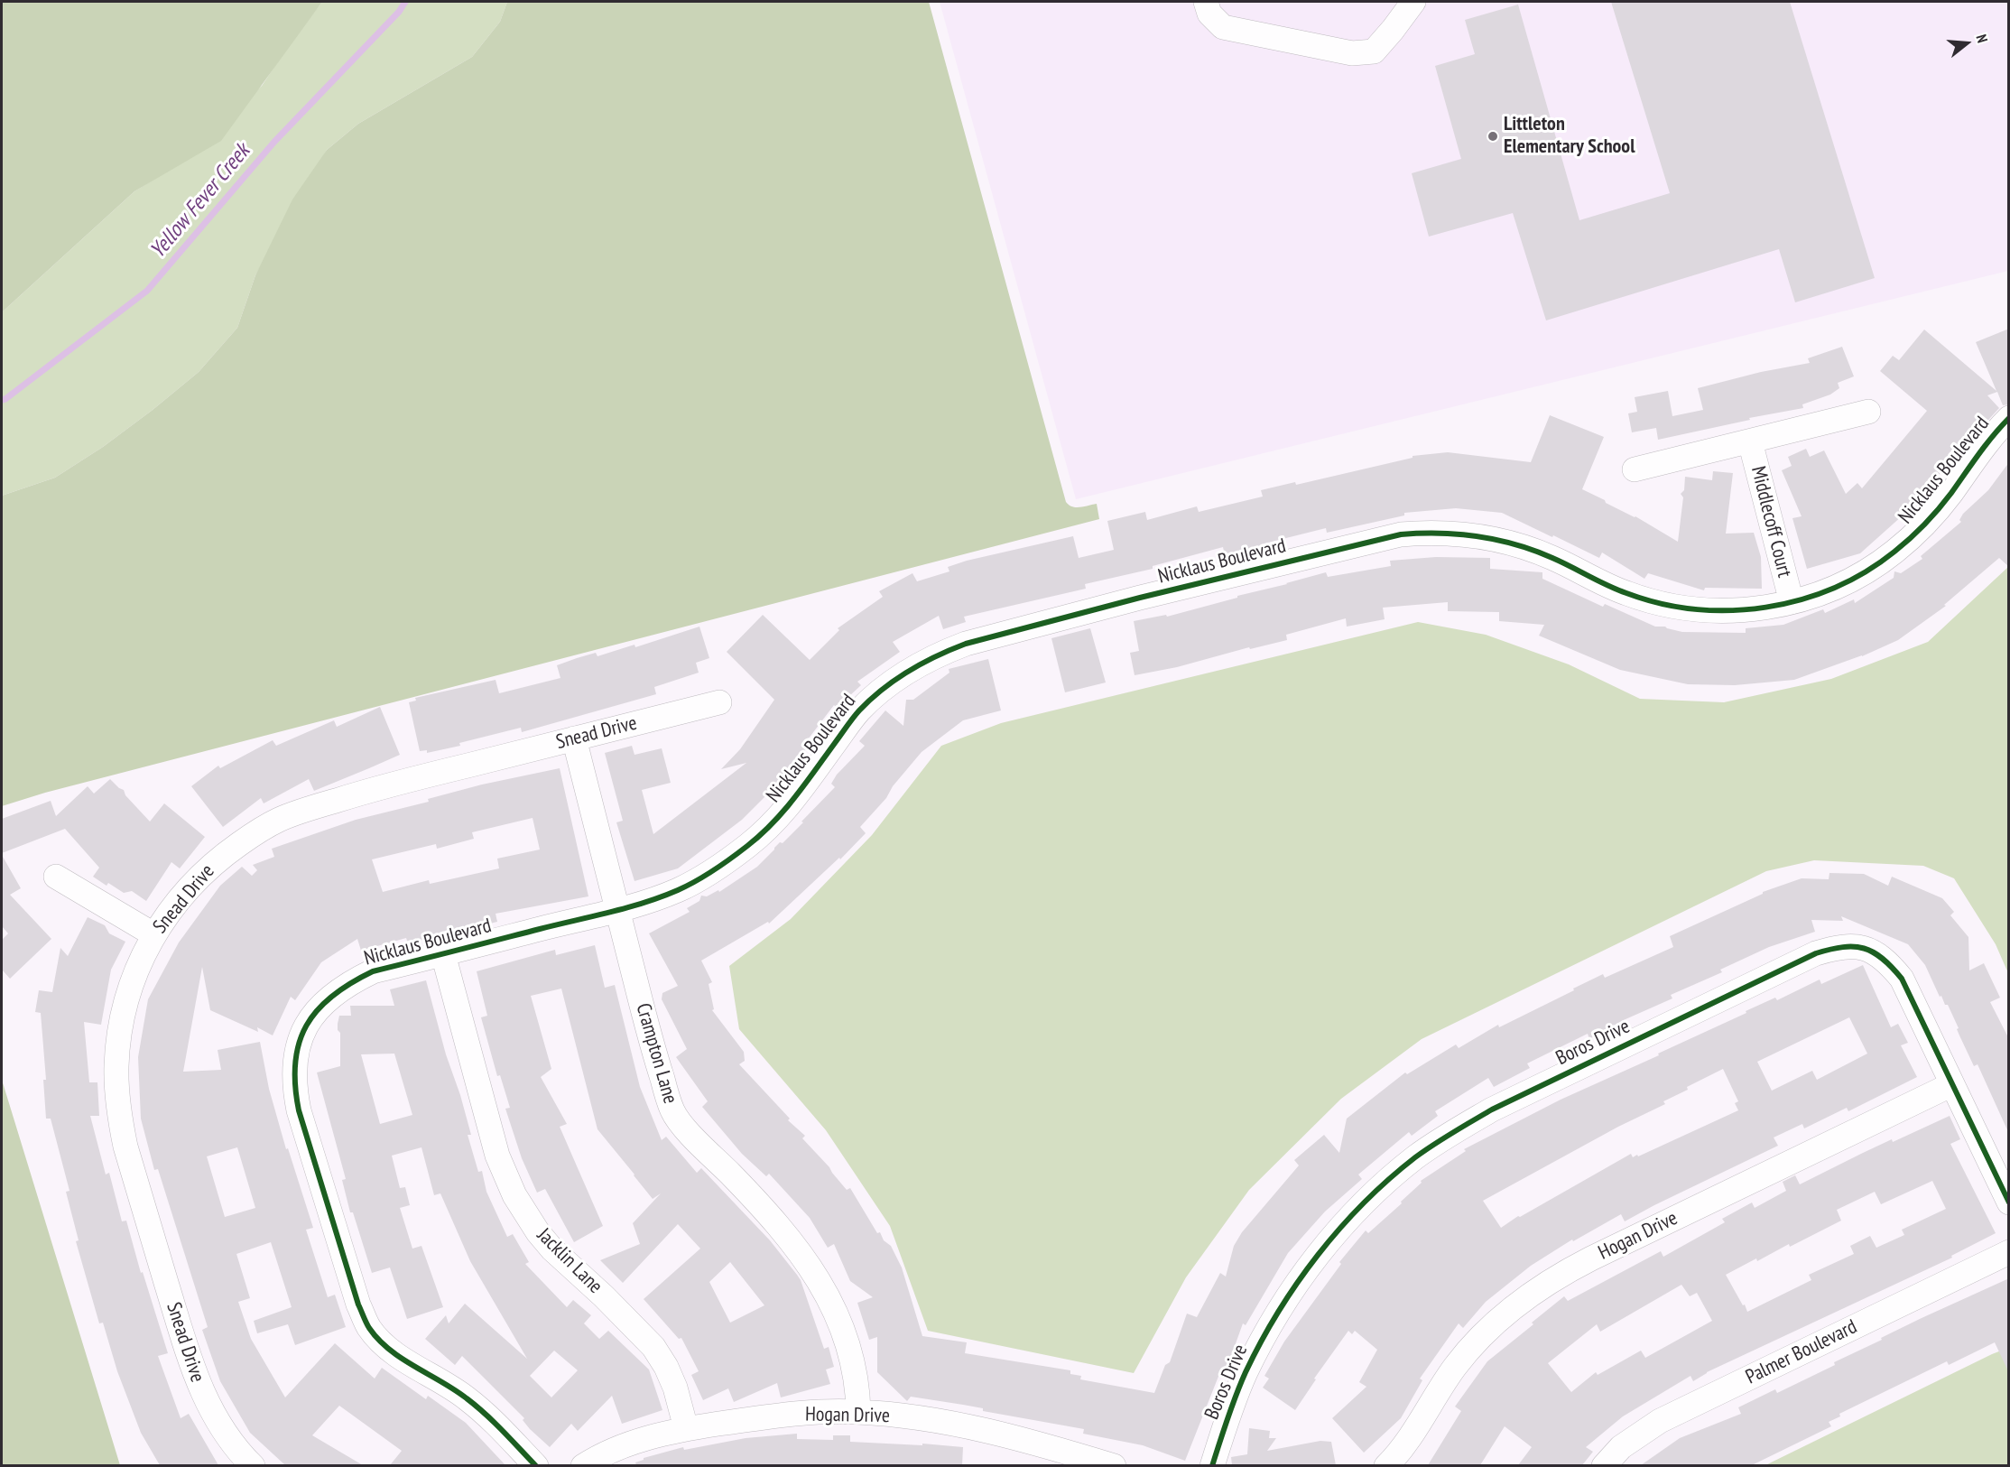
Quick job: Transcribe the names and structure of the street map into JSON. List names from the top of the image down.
{
  "streets": {
    "street": [
      "Nicklaus Boulevard",
      "Middlecoff Court",
      "Snead Drive",
      "Boros Drive",
      "Crampton Lane",
      "Hogan Drive",
      "Jacklin Lane",
      "Palmer Boulevard"
    ]
  },
  "crossings": [
    ["Nicklaus Boulevard", "Middlecoff Court"],
    ["Nicklaus Boulevard", "Crampton Lane"],
    ["Nicklaus Boulevard", "Jacklin Lane"],
    ["Snead Drive", "Crampton Lane"],
    ["Boros Drive", "Hogan Drive"],
    ["Crampton Lane", "Hogan Drive"],
    ["Hogan Drive", "Jacklin Lane"]
  ],
  "water": ["Yellow Fever Creek"],
  "places": ["Littleton Elementary School"],
  "north": "right"
}
